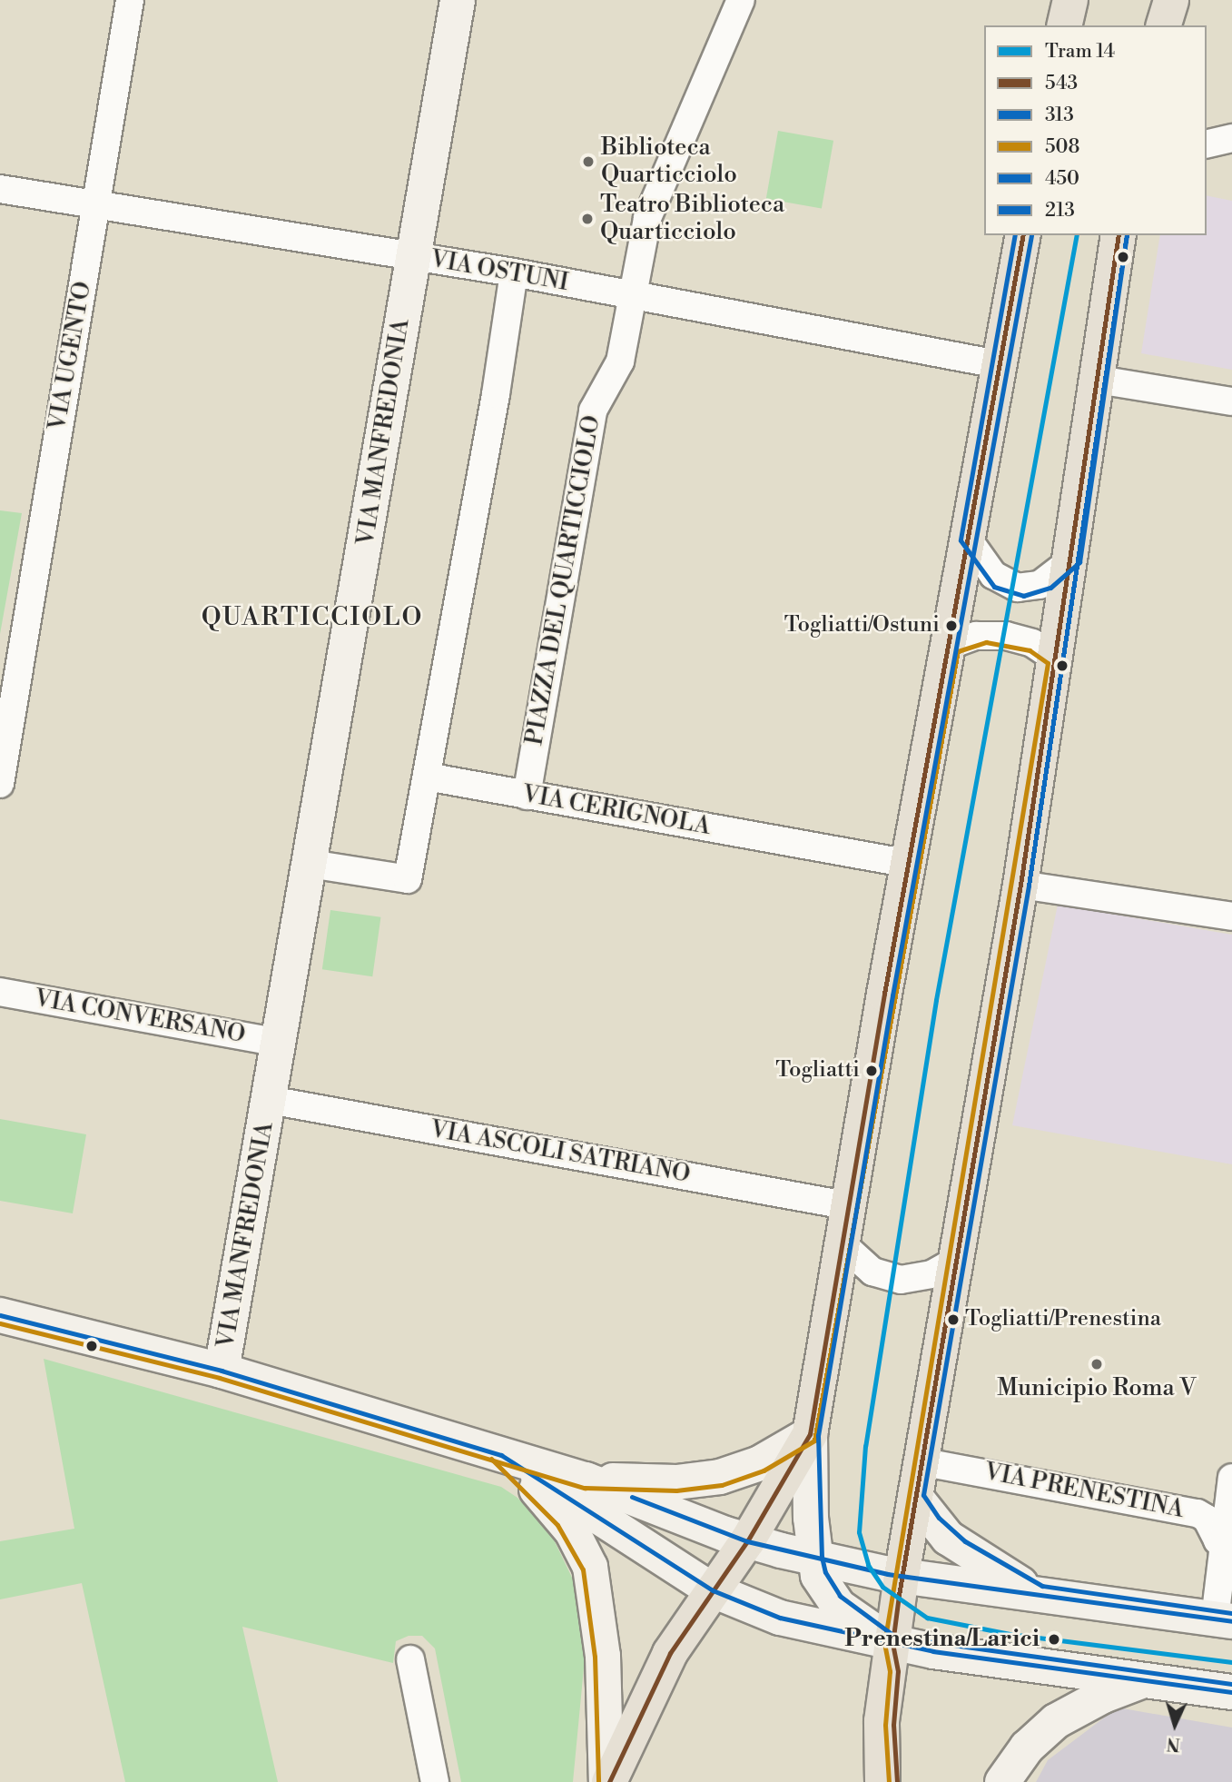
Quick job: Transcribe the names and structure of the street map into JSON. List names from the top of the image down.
{
  "streets": {
    "main road": ["VIA MANFREDONIA"],
    "street": [
      "VIA OSTUNI",
      "VIA UGENTO",
      "PIAZZA DEL QUARTICCIOLO",
      "VIA CERIGNOLA",
      "VIA CONVERSANO",
      "VIA ASCOLI SATRIANO",
      "VIA PRENESTINA"
    ]
  },
  "crossings": [
    ["VIA OSTUNI", "VIA UGENTO"],
    ["VIA OSTUNI", "VIA MANFREDONIA"],
    ["VIA OSTUNI", "PIAZZA DEL QUARTICCIOLO"],
    ["VIA MANFREDONIA", "VIA CONVERSANO"],
    ["VIA MANFREDONIA", "VIA ASCOLI SATRIANO"],
    ["PIAZZA DEL QUARTICCIOLO", "VIA CERIGNOLA"]
  ],
  "districts": ["QUARTICCIOLO"],
  "places": [
    "Biblioteca Quarticciolo",
    "Teatro Biblioteca Quarticciolo",
    "Togliatti/Ostuni",
    "Togliatti",
    "Togliatti/Prenestina",
    "Municipio Roma V",
    "Prenestina/Larici"
  ],
  "lines": [
    "tram line 14",
    "transit line 543",
    "transit line 450",
    "transit line 213",
    "transit line 508",
    "transit line 313"
  ],
  "legend": [
    "Tram 14",
    "543",
    "313",
    "508",
    "450",
    "213"
  ],
  "north": "bottom"
}
